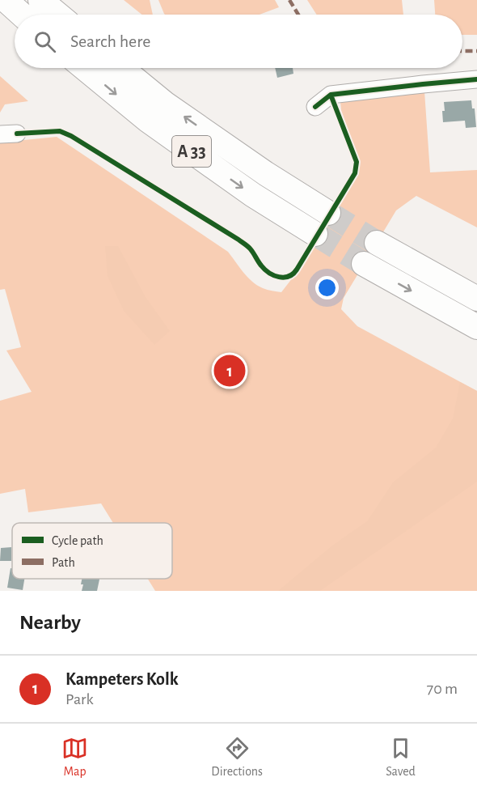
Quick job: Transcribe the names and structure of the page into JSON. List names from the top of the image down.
{
  "streets": {
    "highway": ["A 33"]
  },
  "legend": ["Cycle path", "Path"],
  "page": {
    "search": "Search here",
    "pins": "1",
    "heading": "Nearby",
    "list": [
      {
        "mark": "1",
        "name": "Kampeters Kolk",
        "note": "Park",
        "value": "70 m"
      }
    ],
    "nav": ["Map", "Directions", "Saved"]
  }
}
